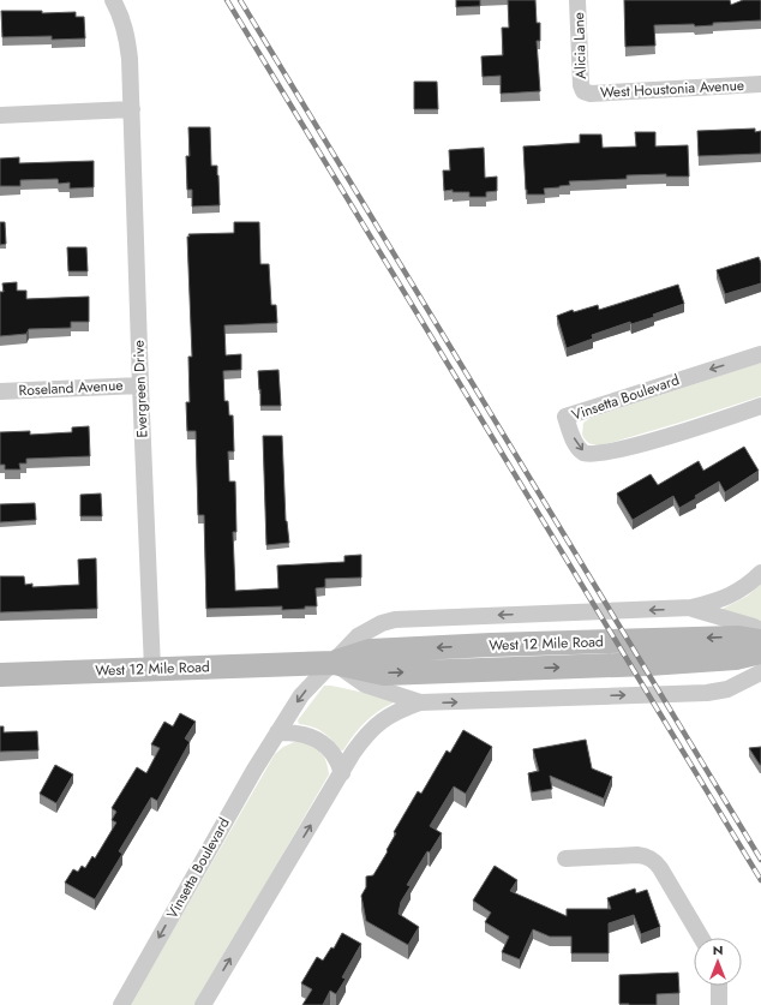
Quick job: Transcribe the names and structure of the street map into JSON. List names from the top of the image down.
{
  "streets": {
    "main road": ["West 12 Mile Road"],
    "street": [
      "Alicia Lane",
      "West Houstonia Avenue",
      "Roseland Avenue",
      "Evergreen Drive",
      "Vinsetta Boulevard"
    ]
  },
  "crossings": [
    ["Alicia Lane", "West Houstonia Avenue"],
    ["Roseland Avenue", "Evergreen Drive"],
    ["Evergreen Drive", "West 12 Mile Road"],
    ["Vinsetta Boulevard", "West 12 Mile Road"]
  ],
  "north": "top"
}
